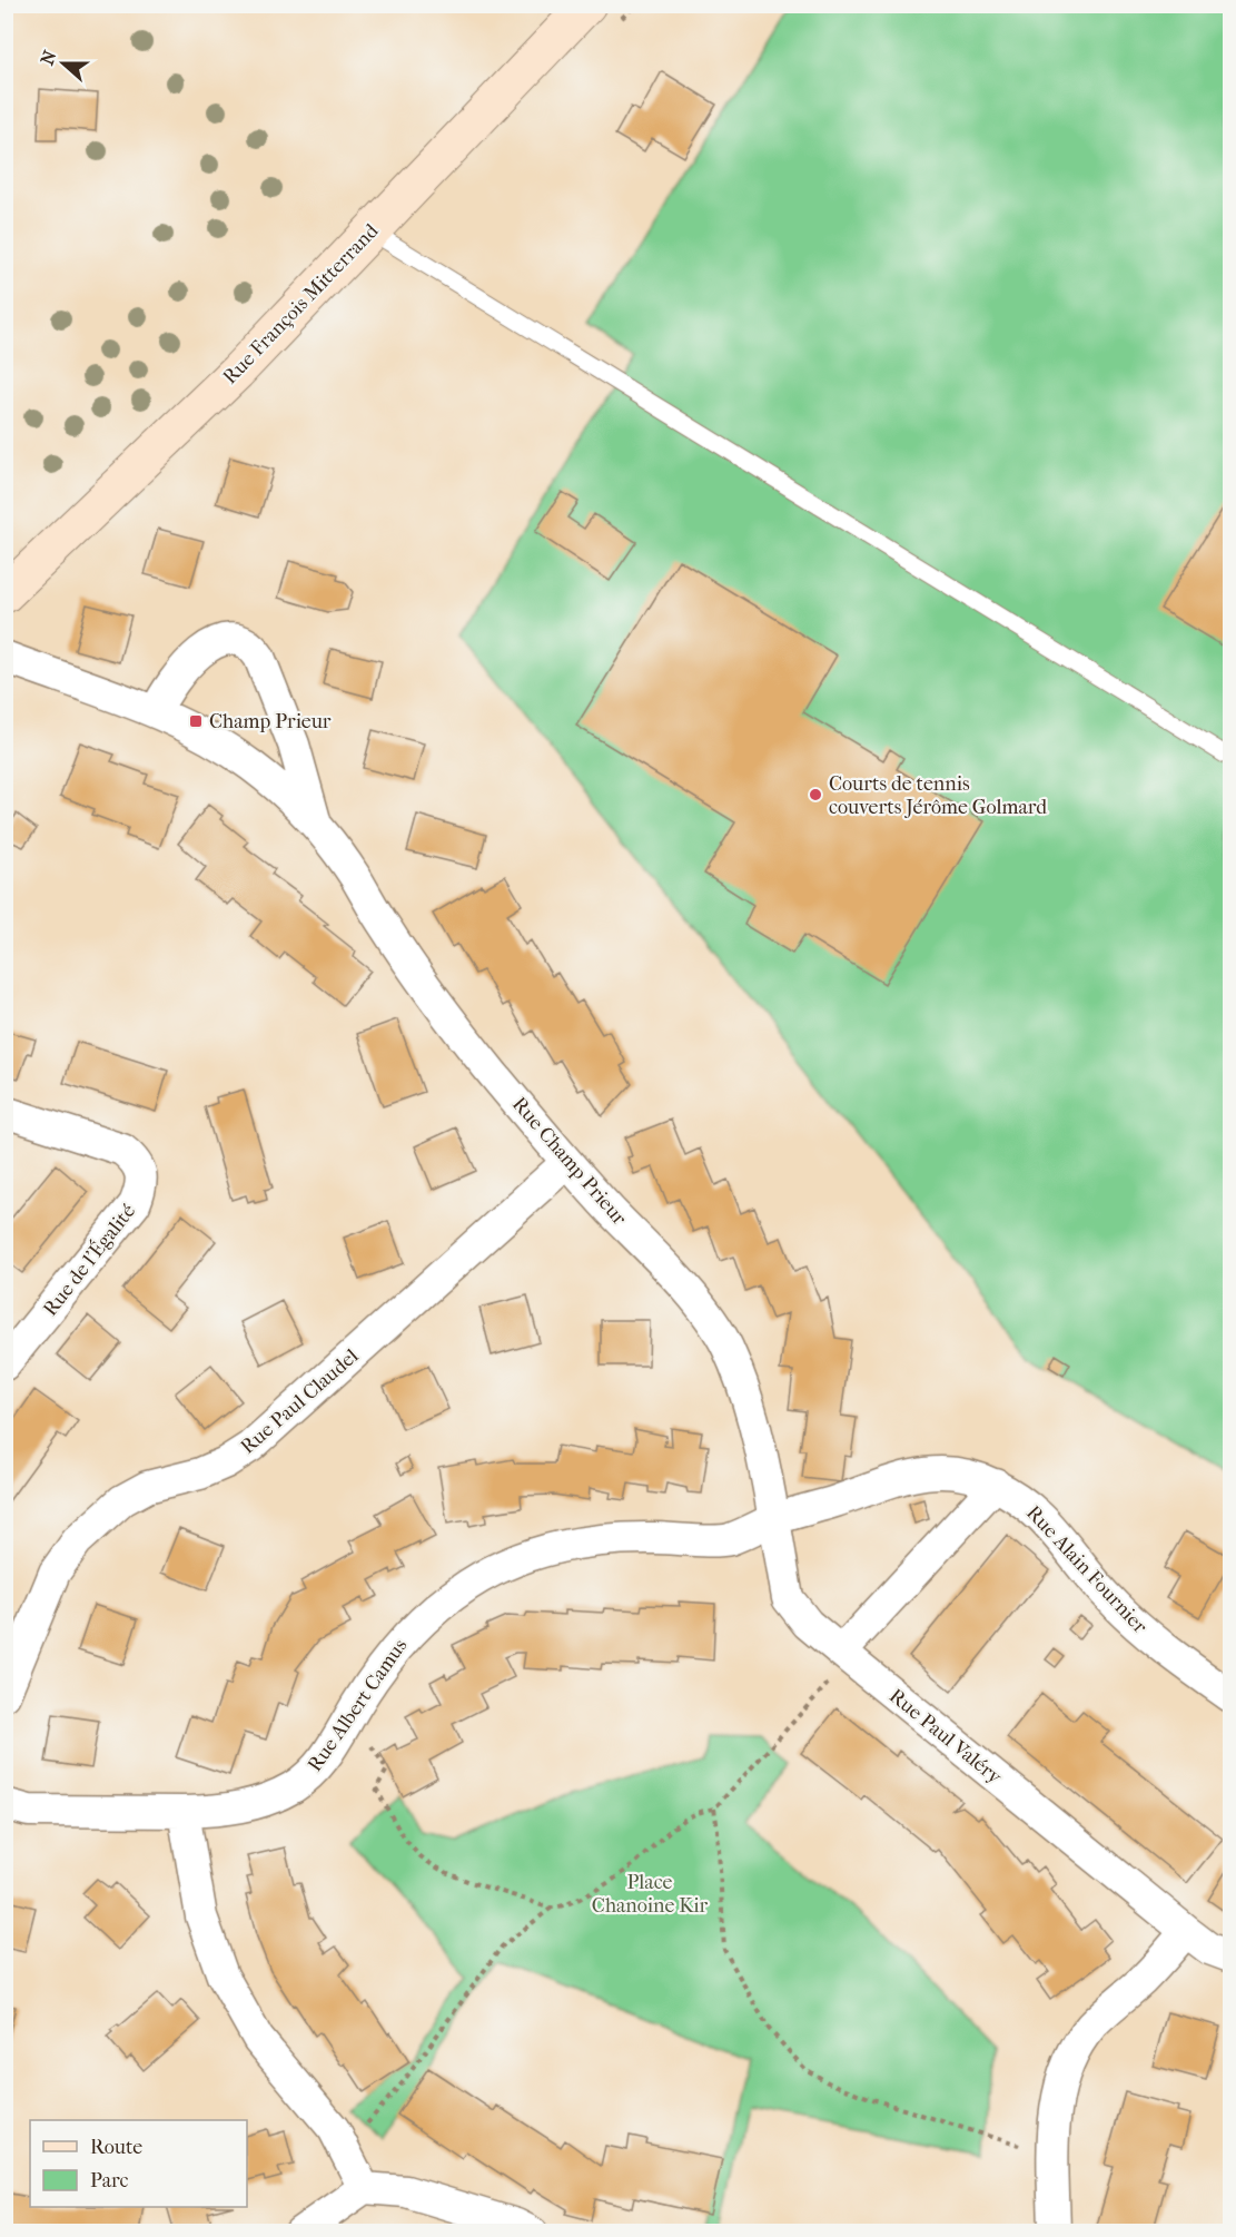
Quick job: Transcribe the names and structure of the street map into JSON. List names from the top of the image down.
{
  "streets": {
    "street": [
      "Rue François Mitterrand",
      "Rue Champ Prieur",
      "Rue de l'Égalité",
      "Rue Paul Claudel",
      "Rue Alain Fournier",
      "Rue Albert Camus",
      "Rue Paul Valéry"
    ]
  },
  "crossings": [
    ["Rue Champ Prieur", "Rue Paul Claudel"],
    ["Rue Champ Prieur", "Rue Alain Fournier"],
    ["Rue Champ Prieur", "Rue Albert Camus"],
    ["Rue Alain Fournier", "Rue Albert Camus"]
  ],
  "parks": ["Place Chanoine Kir"],
  "places": {
    "transit": ["Champ Prieur"],
    "other": ["Courts de tennis couverts Jérôme Golmard"]
  },
  "legend": ["Route", "Parc"],
  "north": "left"
}
